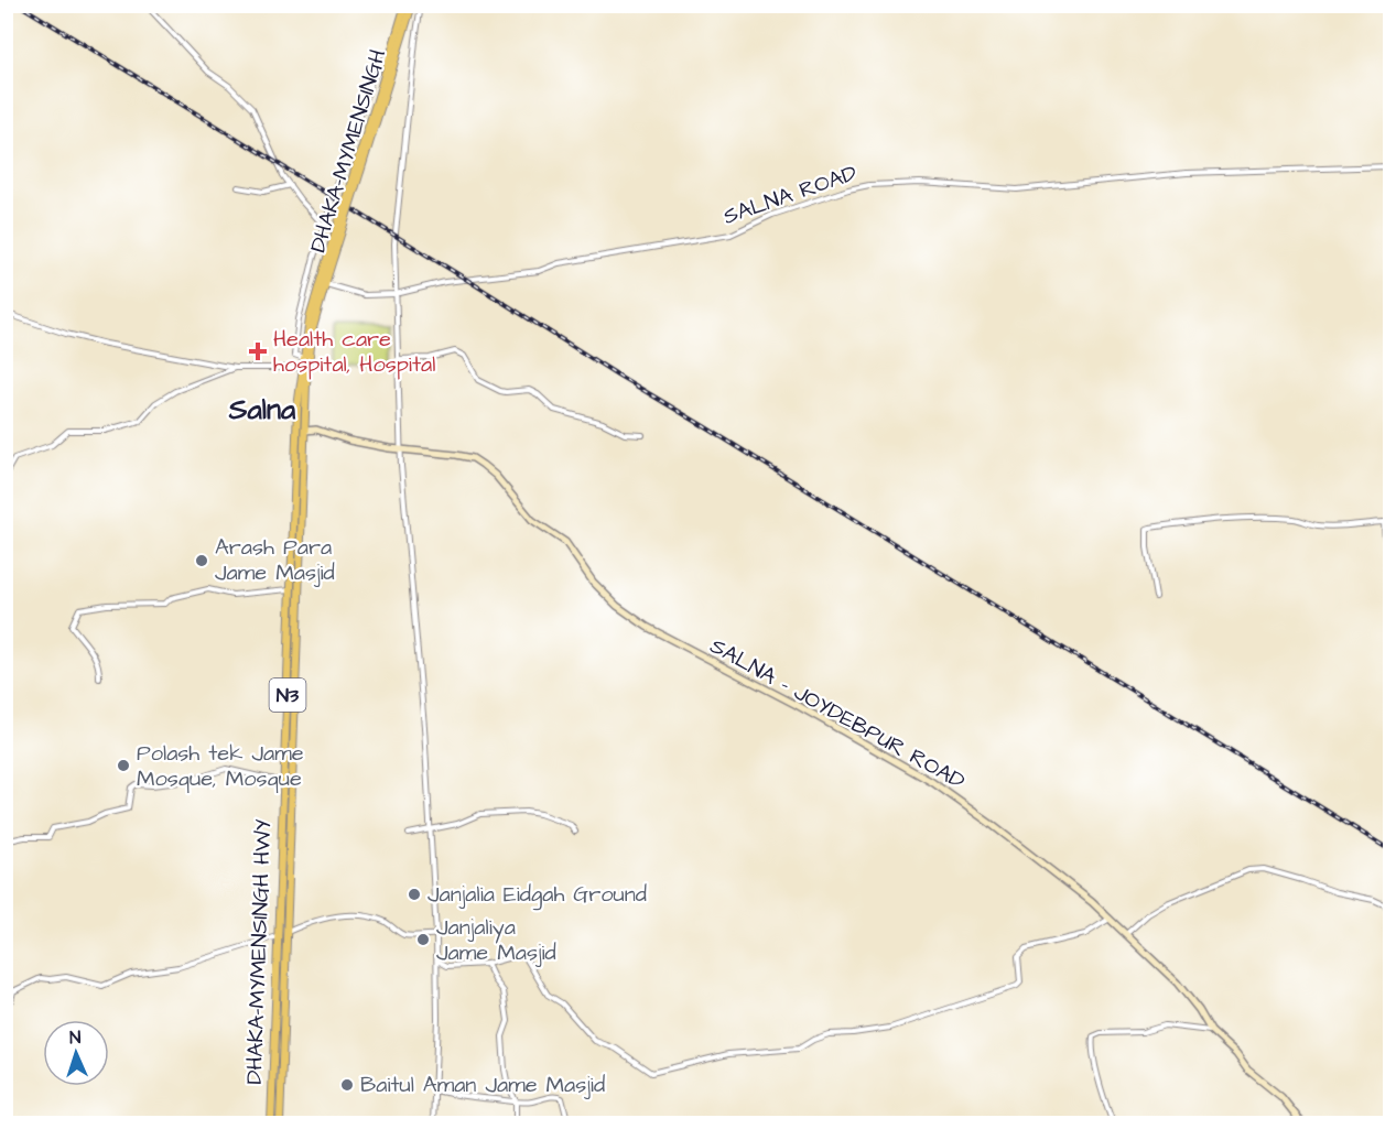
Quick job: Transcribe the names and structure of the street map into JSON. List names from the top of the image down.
{
  "streets": {
    "highway": ["DHAKA-MYMENSINGH", "N3", "DHAKA-MYMENSINGH HWY"],
    "main road": ["SALNA - JOYDEBPUR ROAD"],
    "street": ["SALNA ROAD"]
  },
  "crossings": [
    ["DHAKA-MYMENSINGH", "DHAKA-MYMENSINGH HWY"],
    ["SALNA ROAD", "DHAKA-MYMENSINGH HWY"],
    ["SALNA - JOYDEBPUR ROAD", "DHAKA-MYMENSINGH HWY"]
  ],
  "districts": ["Salna"],
  "places": {
    "health": ["Health care hospital, Hospital"],
    "other": [
      "Arash Para Jame Masjid",
      "Polash tek Jame Mosque, Mosque",
      "Janjalia Eidgah Ground",
      "Janjaliya Jame Masjid",
      "Baitul Aman Jame Masjid"
    ]
  },
  "north": "top"
}
